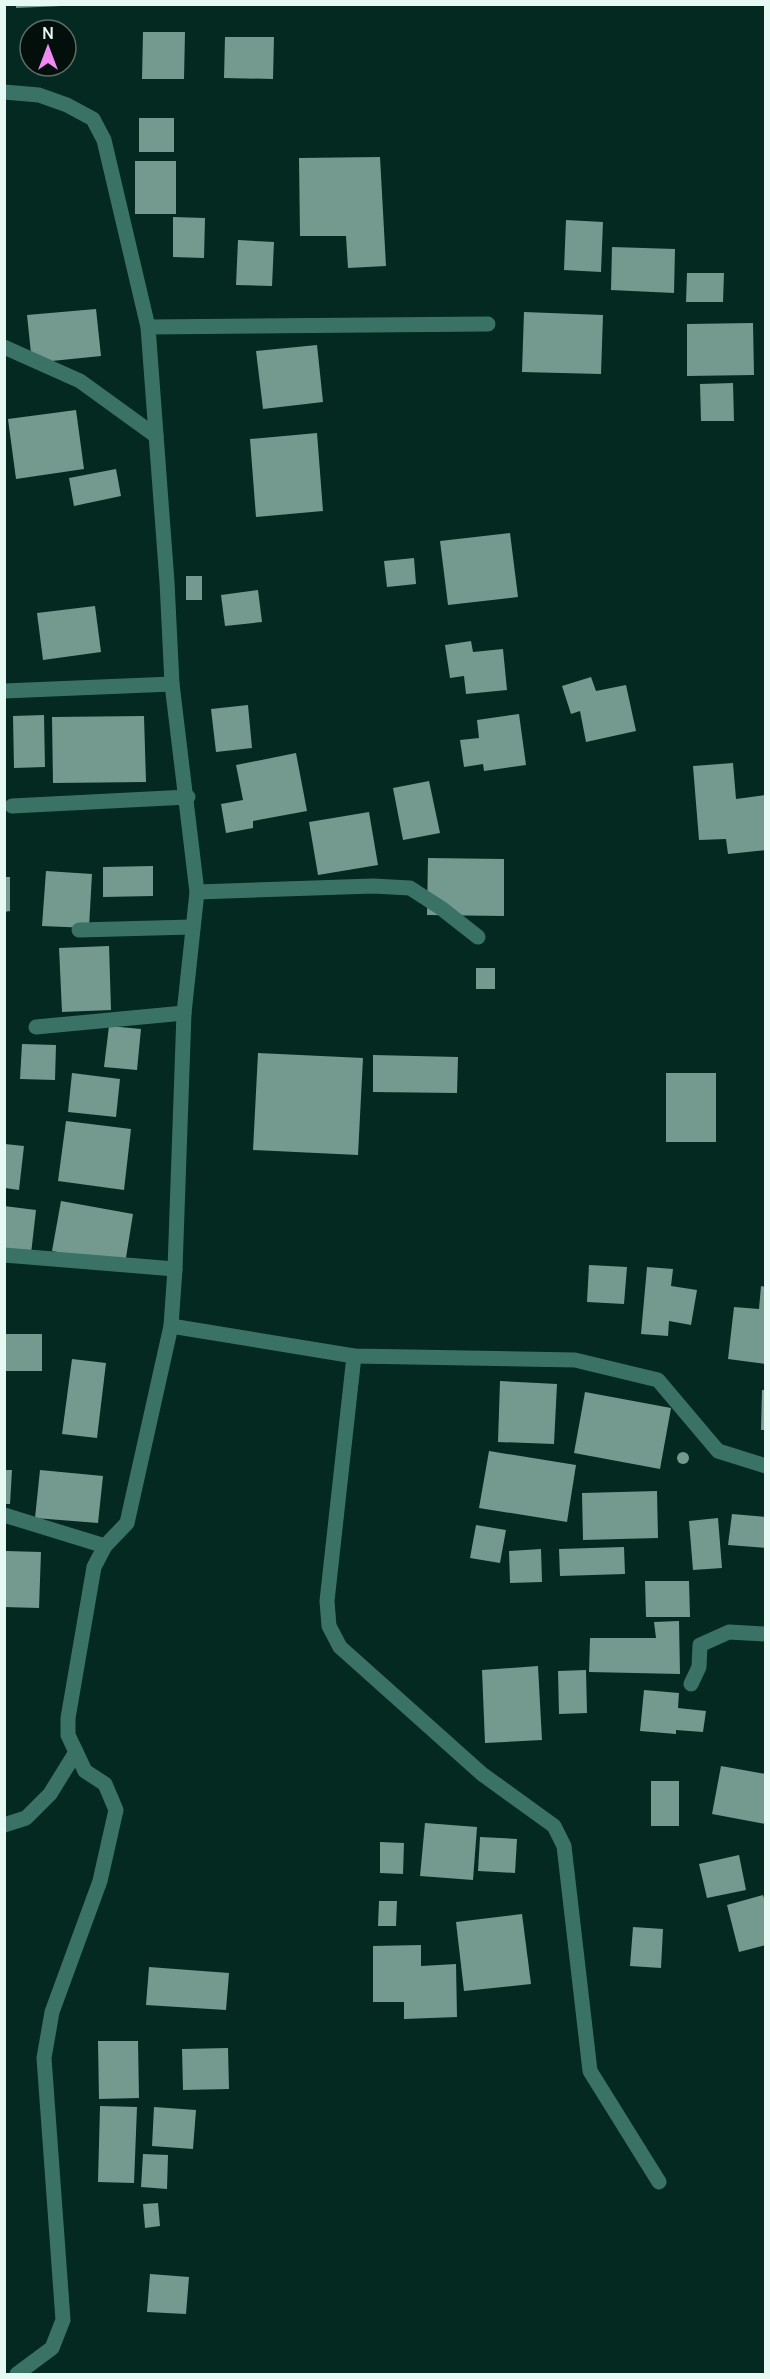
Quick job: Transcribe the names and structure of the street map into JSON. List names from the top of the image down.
{
  "north": "top"
}
